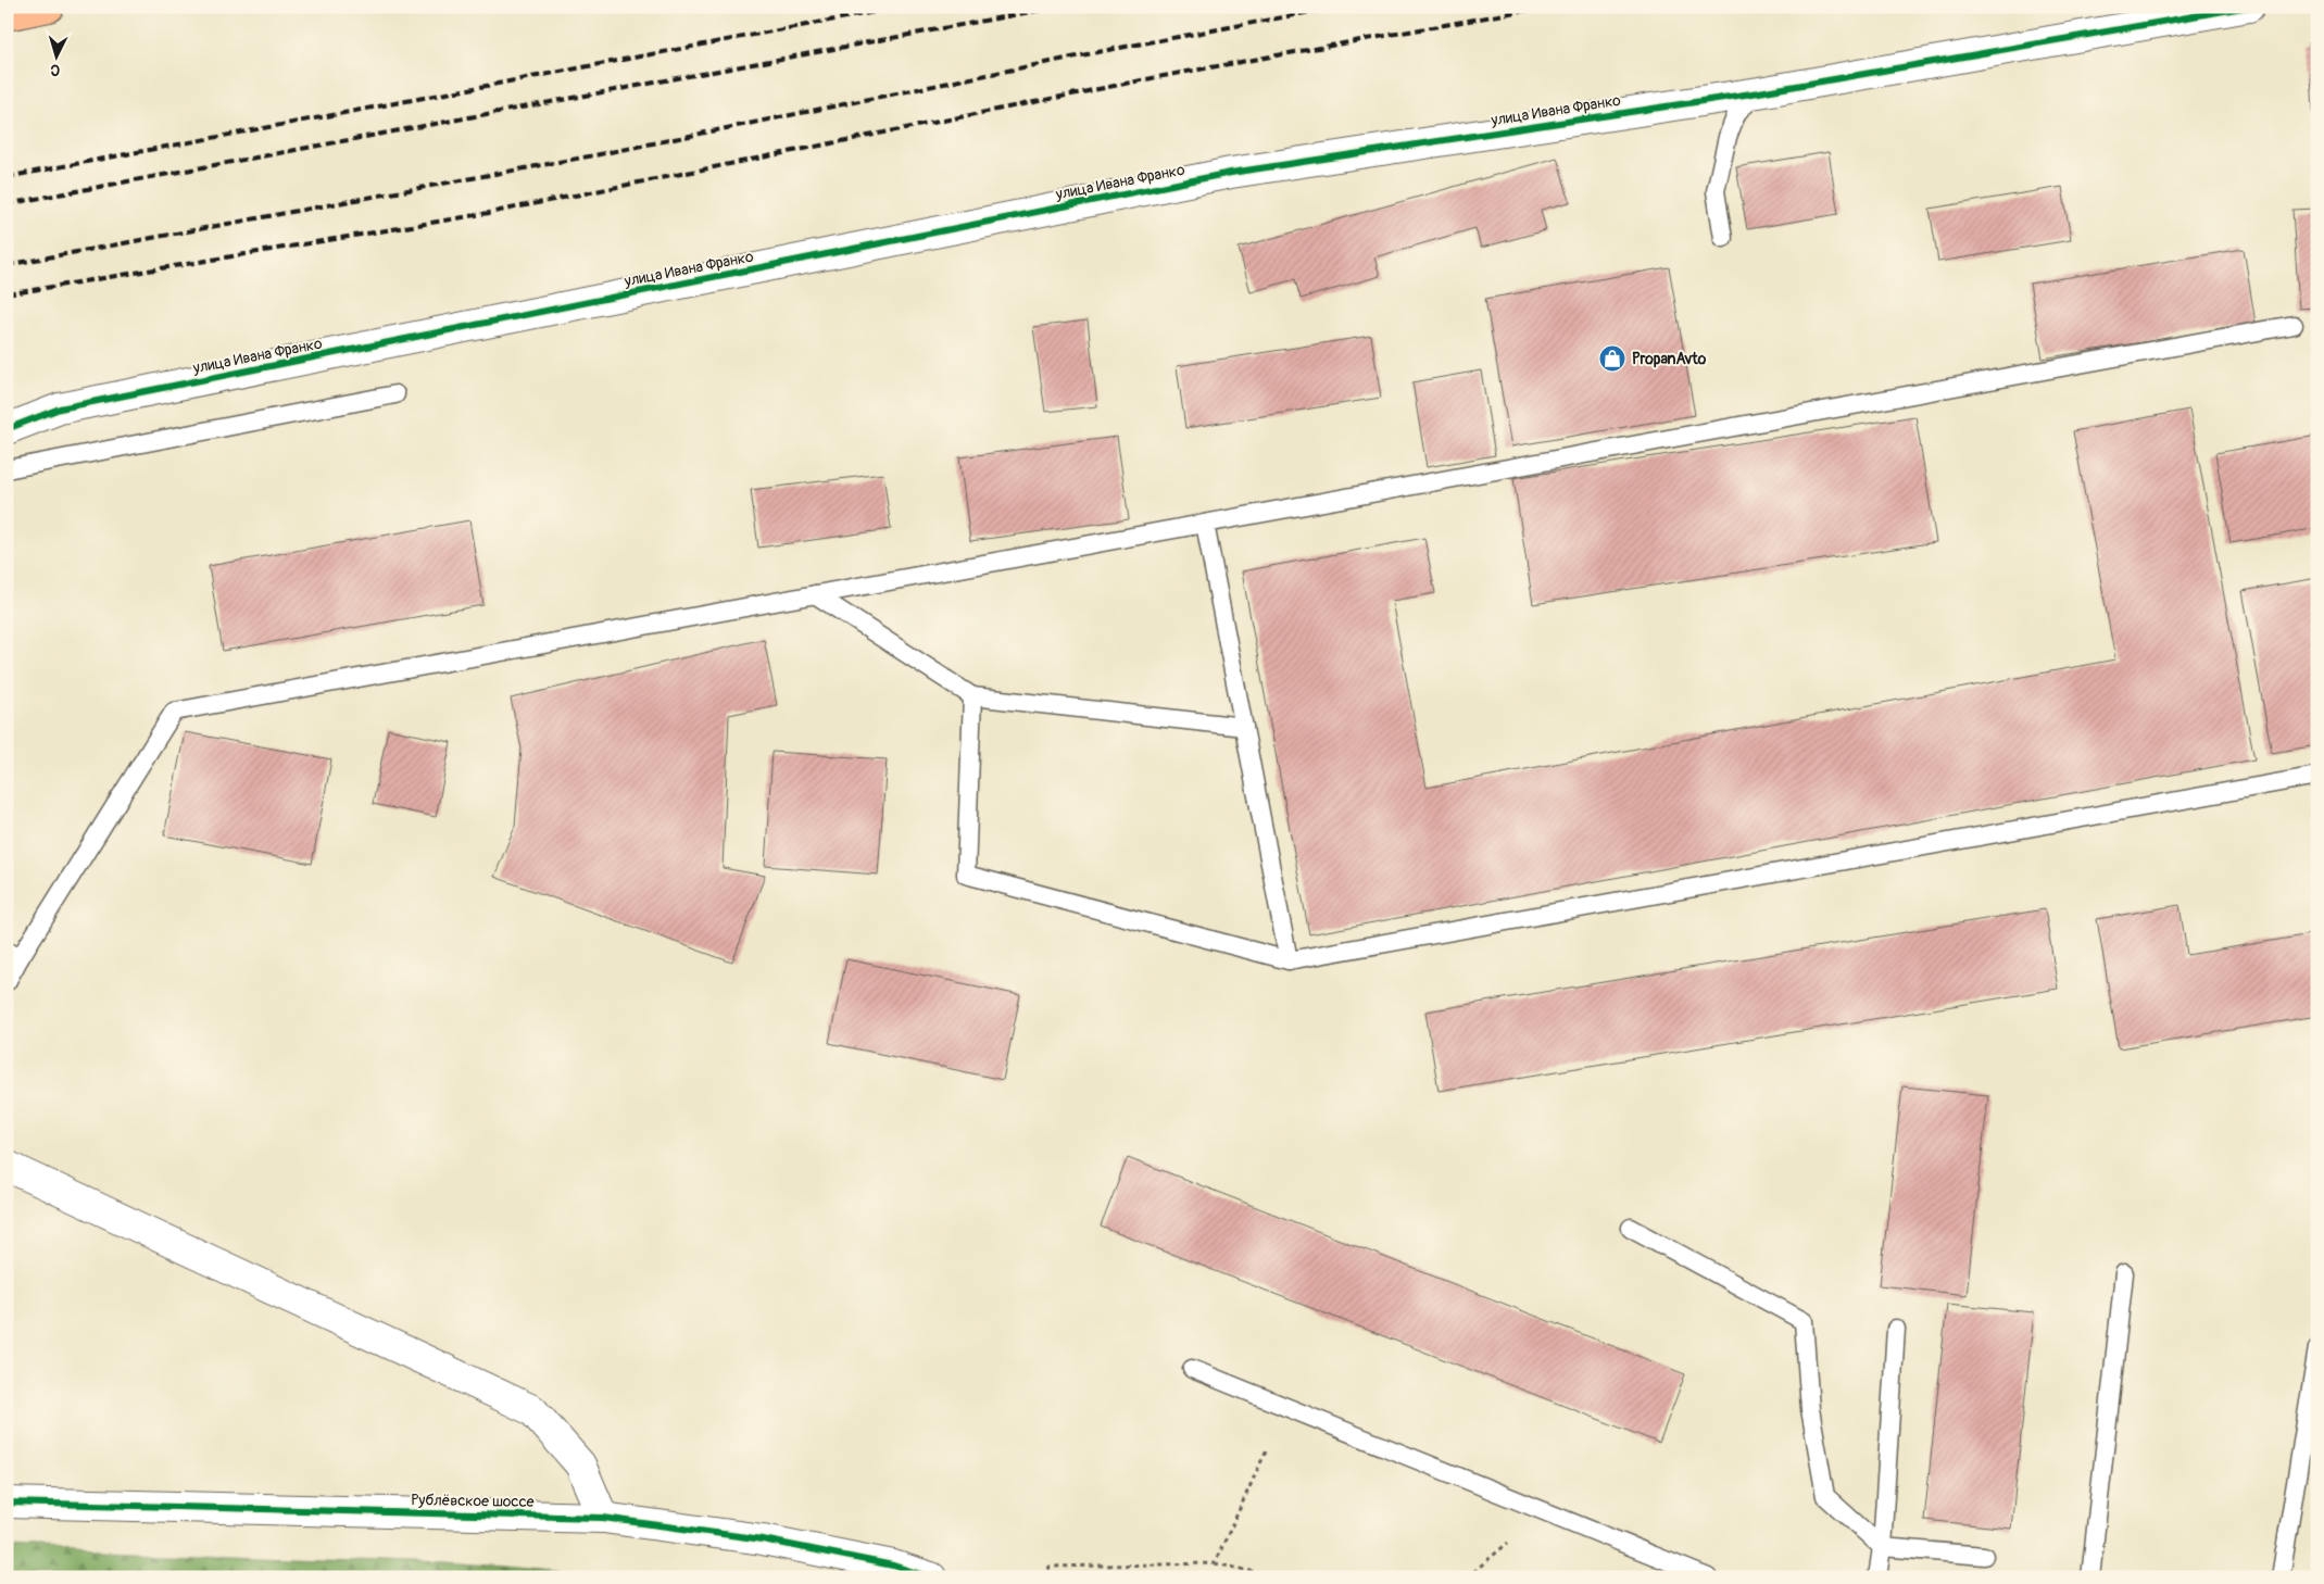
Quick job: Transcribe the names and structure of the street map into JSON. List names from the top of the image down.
{
  "streets": {
    "street": ["улица Ивана Франко", "Рублёвское шоссе"]
  },
  "places": {
    "shop": ["PropanAvto"]
  },
  "north": "bottom"
}
